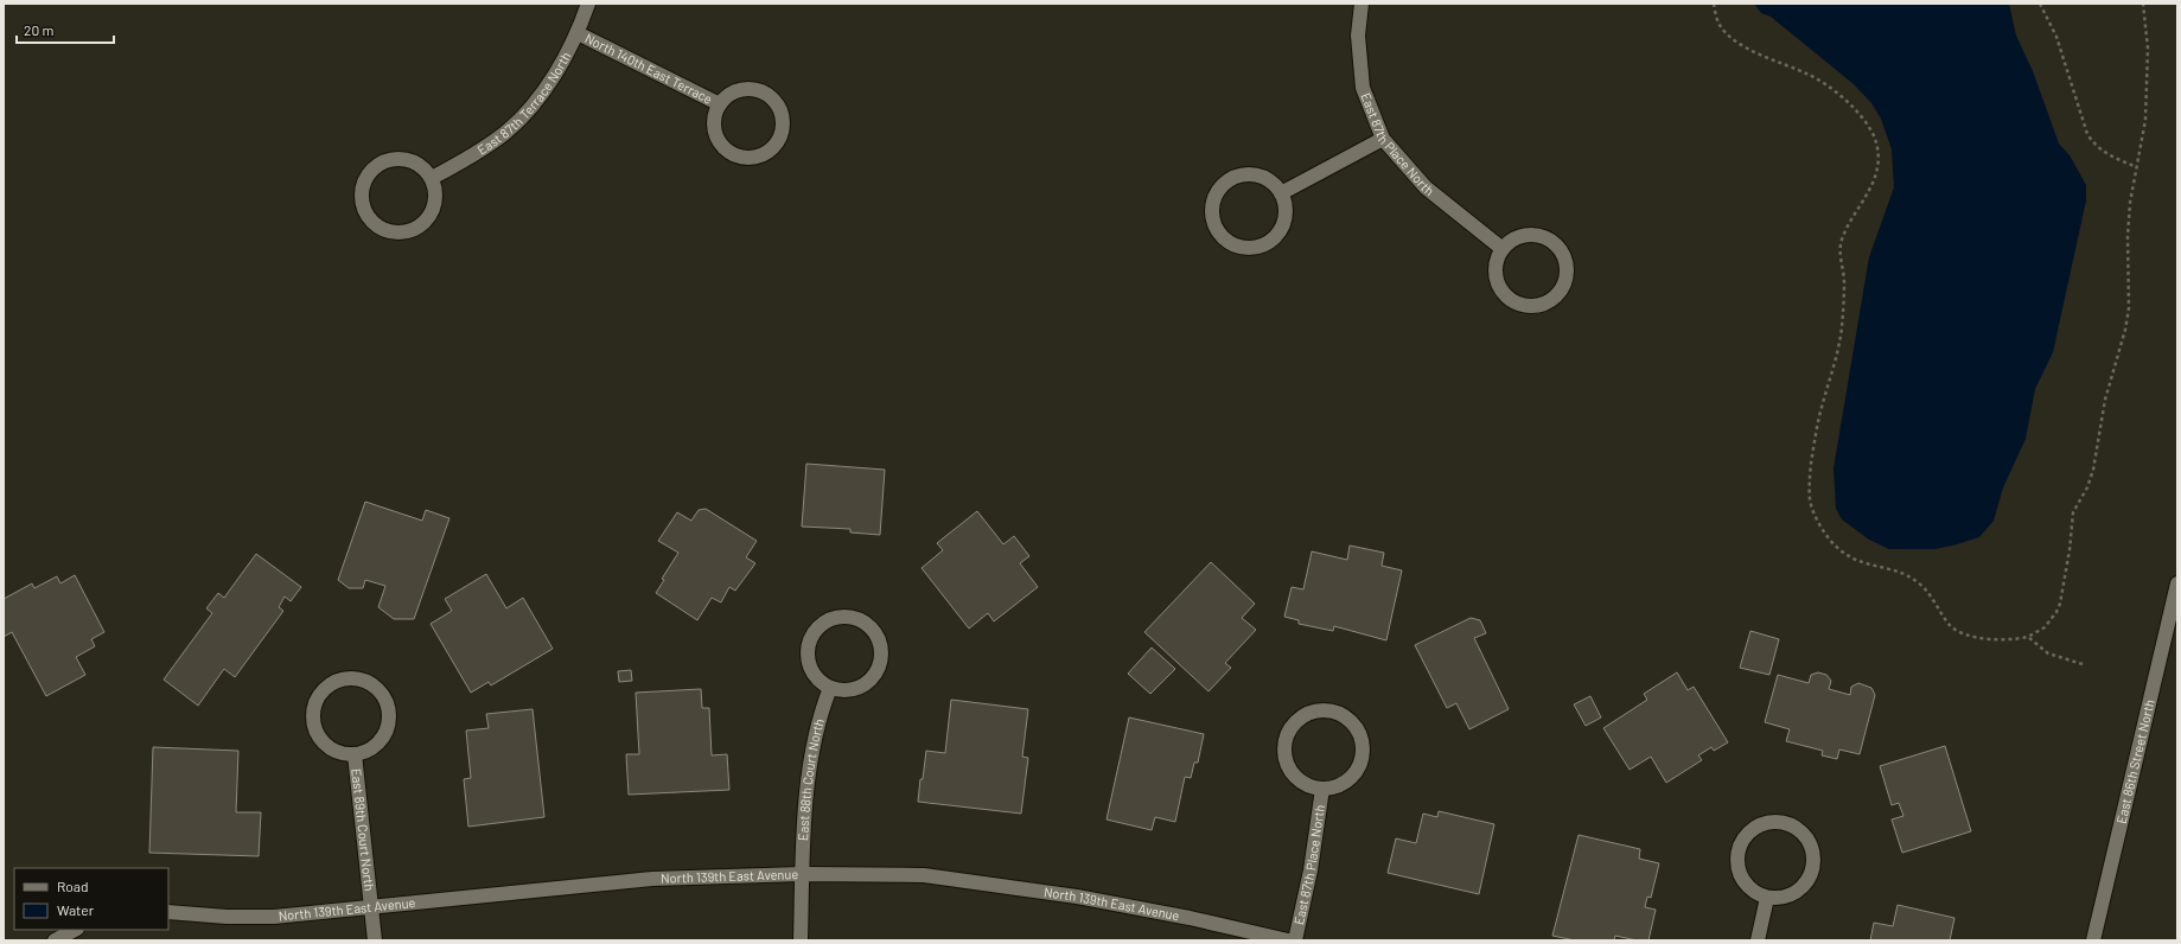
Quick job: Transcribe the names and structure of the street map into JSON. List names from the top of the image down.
{
  "streets": {
    "street": [
      "North 140th East Terrace",
      "East 87th Terrace North",
      "East 87th Place North",
      "East 86th Street North",
      "East 88th Court North",
      "East 89th Court North",
      "North 139th East Avenue"
    ]
  },
  "crossings": [
    ["North 140th East Terrace", "East 87th Terrace North"],
    ["East 88th Court North", "North 139th East Avenue"],
    ["East 89th Court North", "North 139th East Avenue"]
  ],
  "legend": ["Road", "Water"],
  "scale_bar": "20 m"
}
